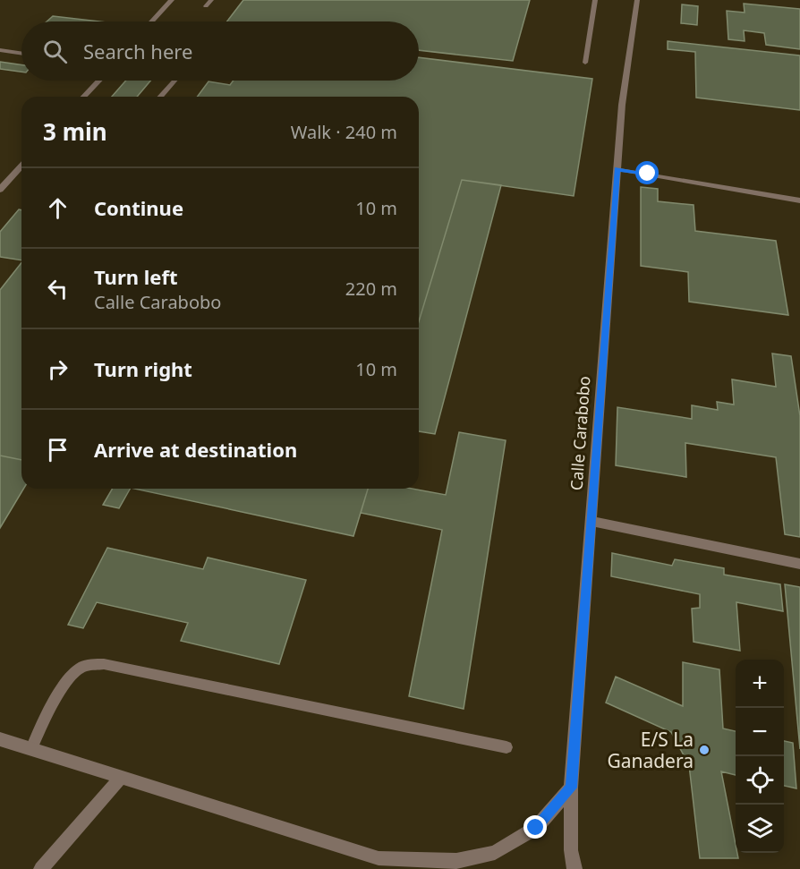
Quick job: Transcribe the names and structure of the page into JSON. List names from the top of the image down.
{
  "streets": {
    "street": ["Calle Carabobo"]
  },
  "places": ["E/S La Ganadera"],
  "page": {
    "search": "Search here",
    "heading": ["3 min", "Walk · 240 m"],
    "list": [
      ["Continue", "10 m"],
      ["Turn left", "Calle Carabobo", "220 m"],
      ["Turn right", "10 m"],
      "Arrive at destination"
    ],
    "map_buttons": ["+", "−"]
  }
}
